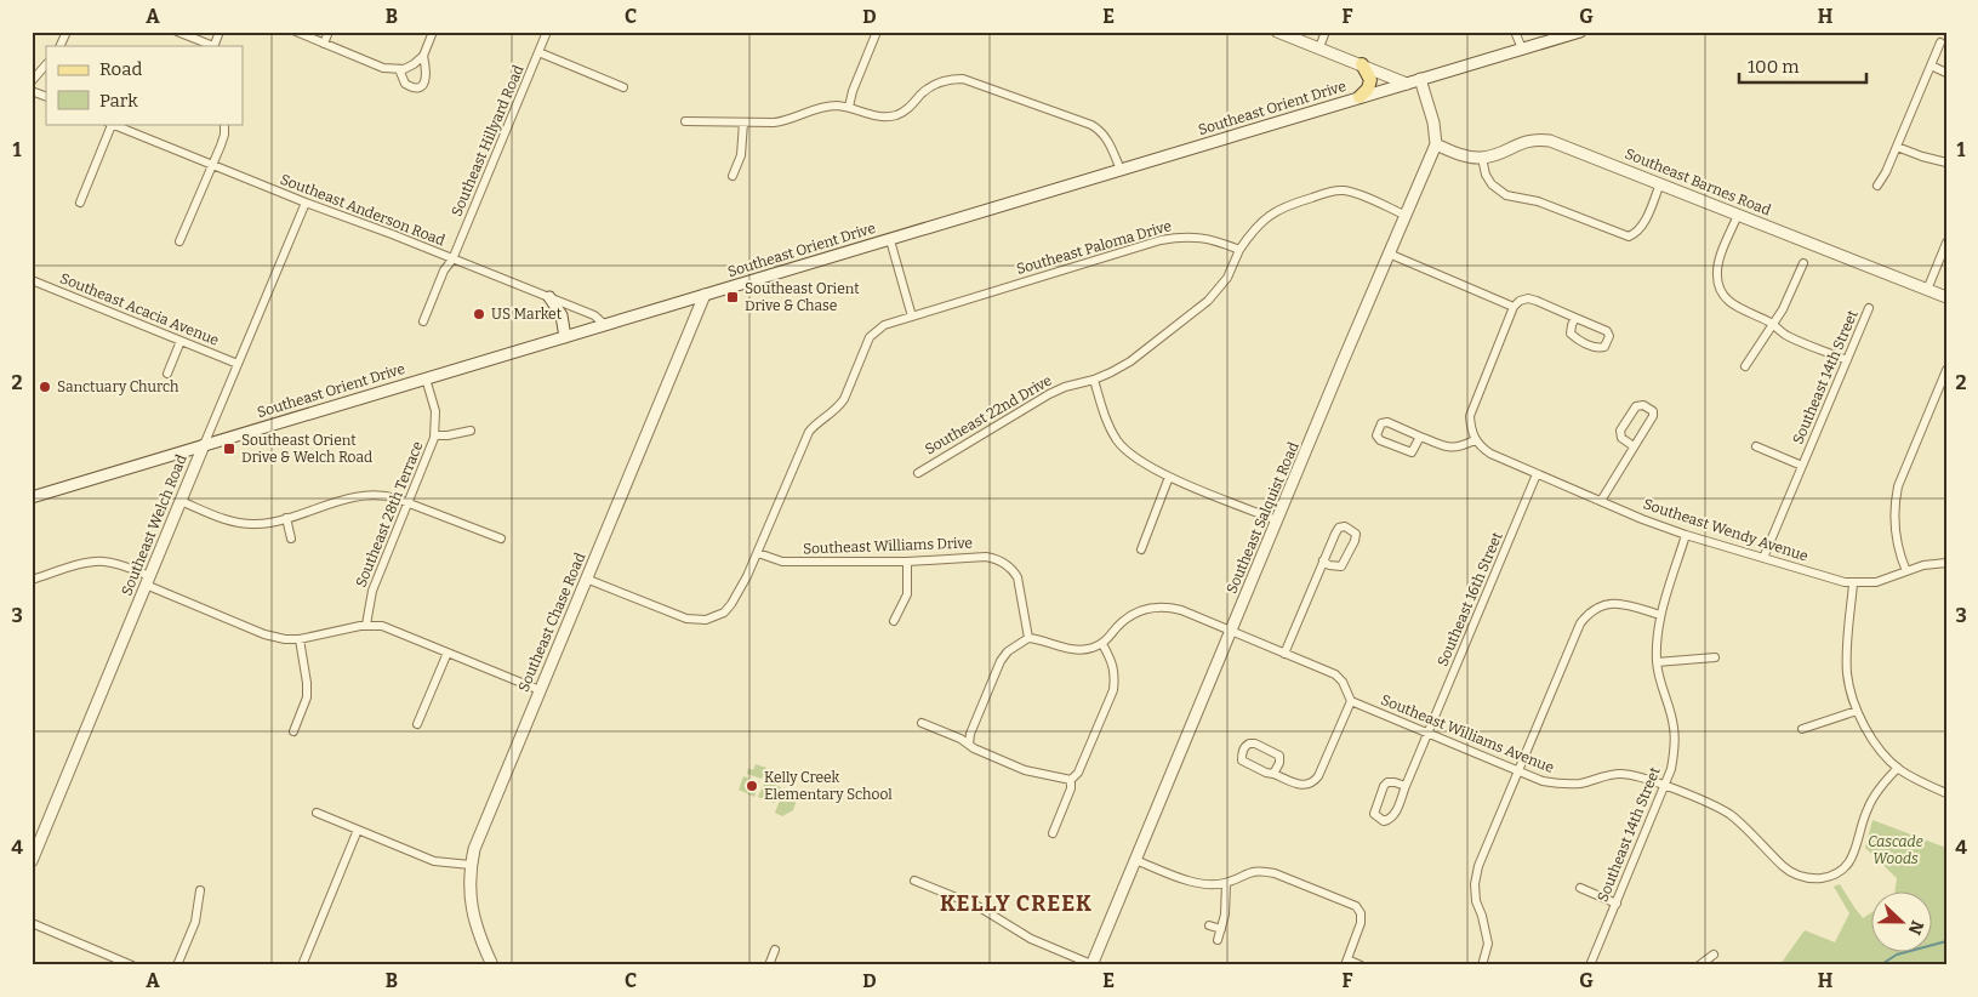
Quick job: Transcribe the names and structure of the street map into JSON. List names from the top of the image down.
{
  "streets": {
    "street": [
      "Southeast Orient Drive",
      "Southeast Hillyard Road",
      "Southeast Barnes Road",
      "Southeast Anderson Road",
      "Southeast Paloma Drive",
      "Southeast Acacia Avenue",
      "Southeast 14th Street",
      "Southeast 22nd Drive",
      "Southeast 28th Terrace",
      "Southeast Salquist Road",
      "Southeast Welch Road",
      "Southeast Wendy Avenue",
      "Southeast Williams Drive",
      "Southeast 16th Street",
      "Southeast Chase Road",
      "Southeast Williams Avenue"
    ]
  },
  "crossings": [
    ["Southeast Orient Drive", "Southeast Anderson Road"],
    ["Southeast Orient Drive", "Southeast 28th Terrace"],
    ["Southeast Orient Drive", "Southeast Welch Road"],
    ["Southeast Orient Drive", "Southeast Chase Road"],
    ["Southeast Hillyard Road", "Southeast Anderson Road"],
    ["Southeast Anderson Road", "Southeast Welch Road"],
    ["Southeast Paloma Drive", "Southeast 22nd Drive"],
    ["Southeast Paloma Drive", "Southeast Williams Drive"],
    ["Southeast Acacia Avenue", "Southeast Welch Road"],
    ["Southeast 14th Street", "Southeast Wendy Avenue"],
    ["Southeast 14th Street", "Southeast Williams Avenue"],
    ["Southeast Wendy Avenue", "Southeast 16th Street"],
    ["Southeast 16th Street", "Southeast Williams Avenue"]
  ],
  "districts": ["KELLY CREEK"],
  "parks": ["Cascade Woods"],
  "places": {
    "transit": ["Southeast Orient Drive & Chase", "Southeast Orient Drive & Welch Road"],
    "other": ["US Market", "Sanctuary Church", "Kelly Creek Elementary School"]
  },
  "legend": ["Road", "Park"],
  "scale_bar": "100 m",
  "north": "right",
  "grid": {
    "columns": [
      "A",
      "B",
      "C",
      "D",
      "E",
      "F",
      "G",
      "H"
    ],
    "rows": [
      "1",
      "2",
      "3",
      "4"
    ]
  }
}
